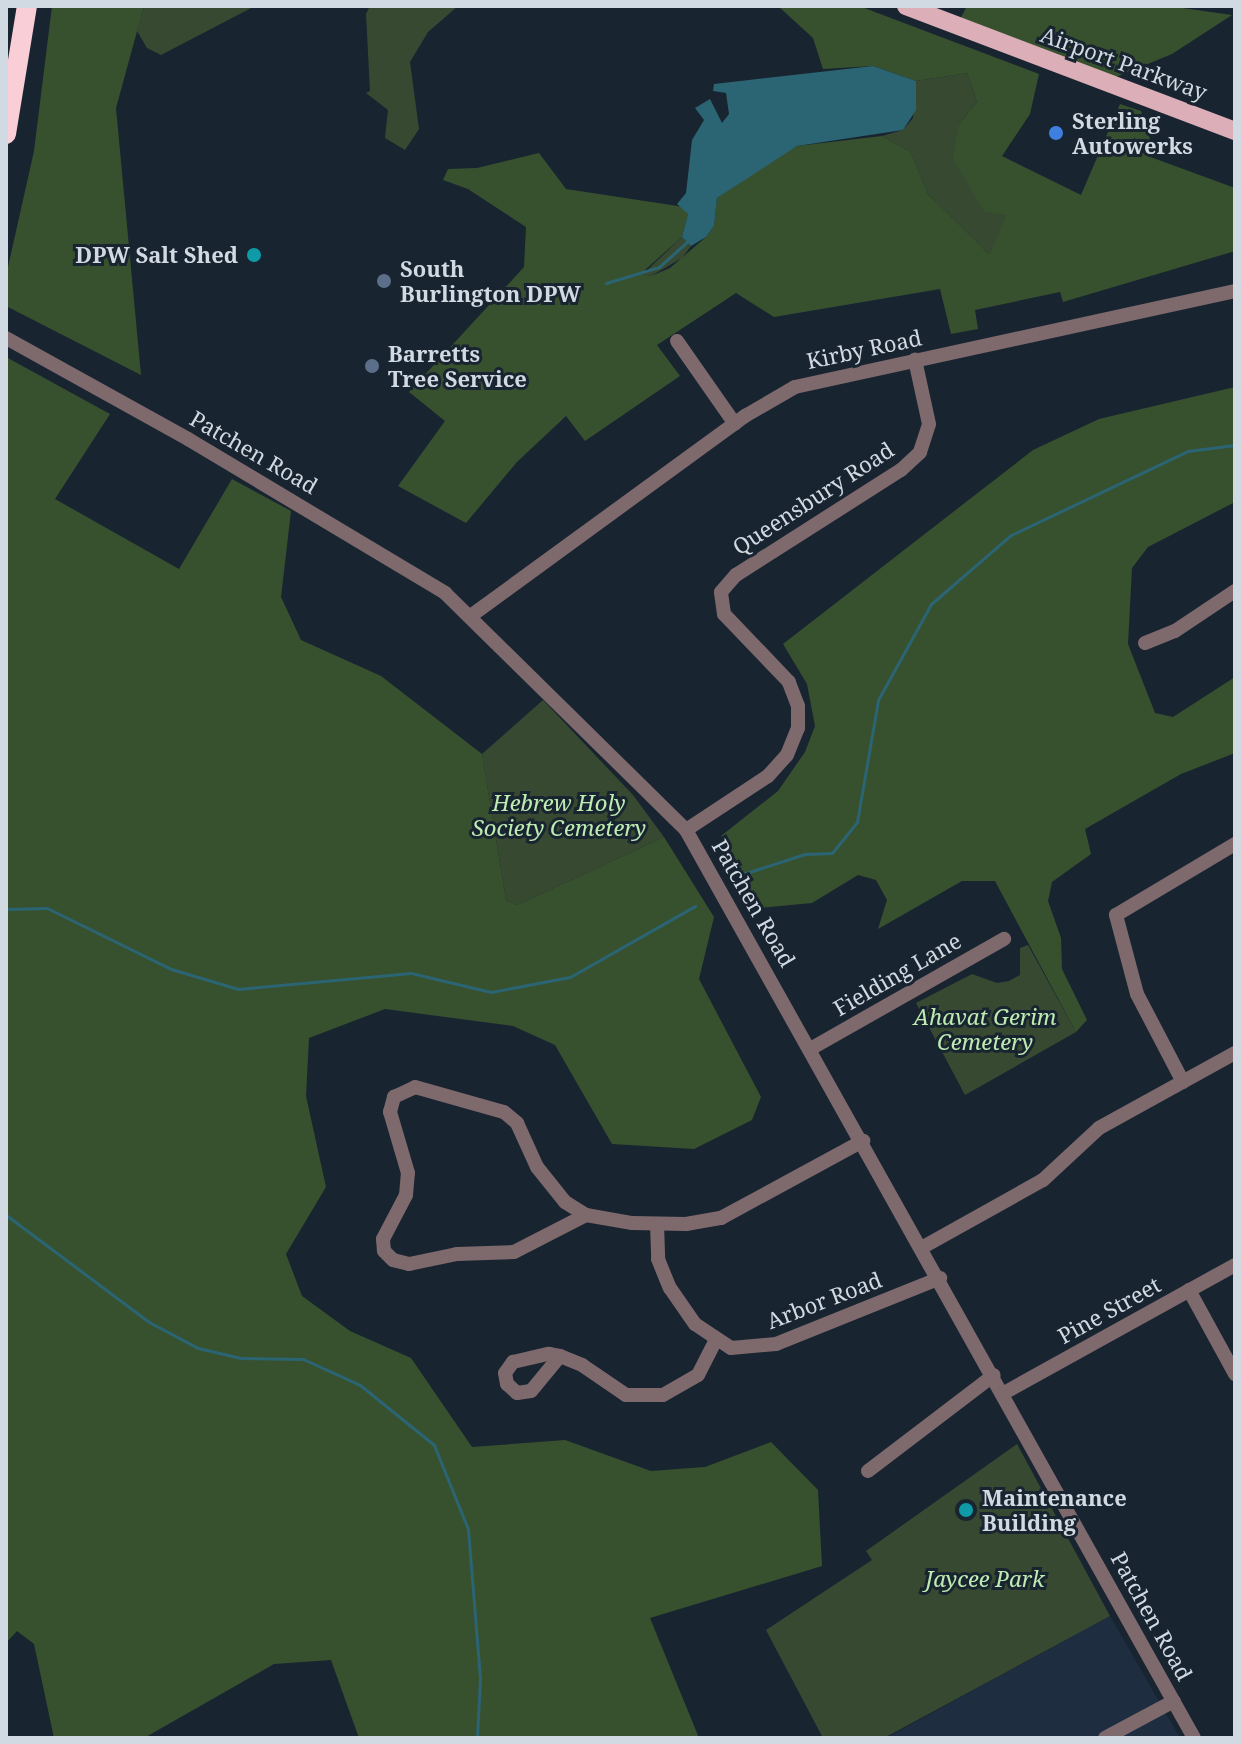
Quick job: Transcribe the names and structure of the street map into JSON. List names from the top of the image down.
{
  "streets": {
    "main road": ["Airport Parkway"],
    "street": [
      "Kirby Road",
      "Patchen Road",
      "Queensbury Road",
      "Fielding Lane",
      "Arbor Road",
      "Pine Street"
    ]
  },
  "crossings": [
    ["Kirby Road", "Patchen Road"],
    ["Kirby Road", "Queensbury Road"],
    ["Patchen Road", "Queensbury Road"],
    ["Patchen Road", "Fielding Lane"],
    ["Patchen Road", "Arbor Road"],
    ["Patchen Road", "Pine Street"]
  ],
  "parks": ["Hebrew Holy Society Cemetery", "Ahavat Gerim Cemetery", "Jaycee Park"],
  "places": [
    "Sterling Autowerks",
    "DPW Salt Shed",
    "South Burlington DPW",
    "Barretts Tree Service",
    "Maintenance Building"
  ]
}
